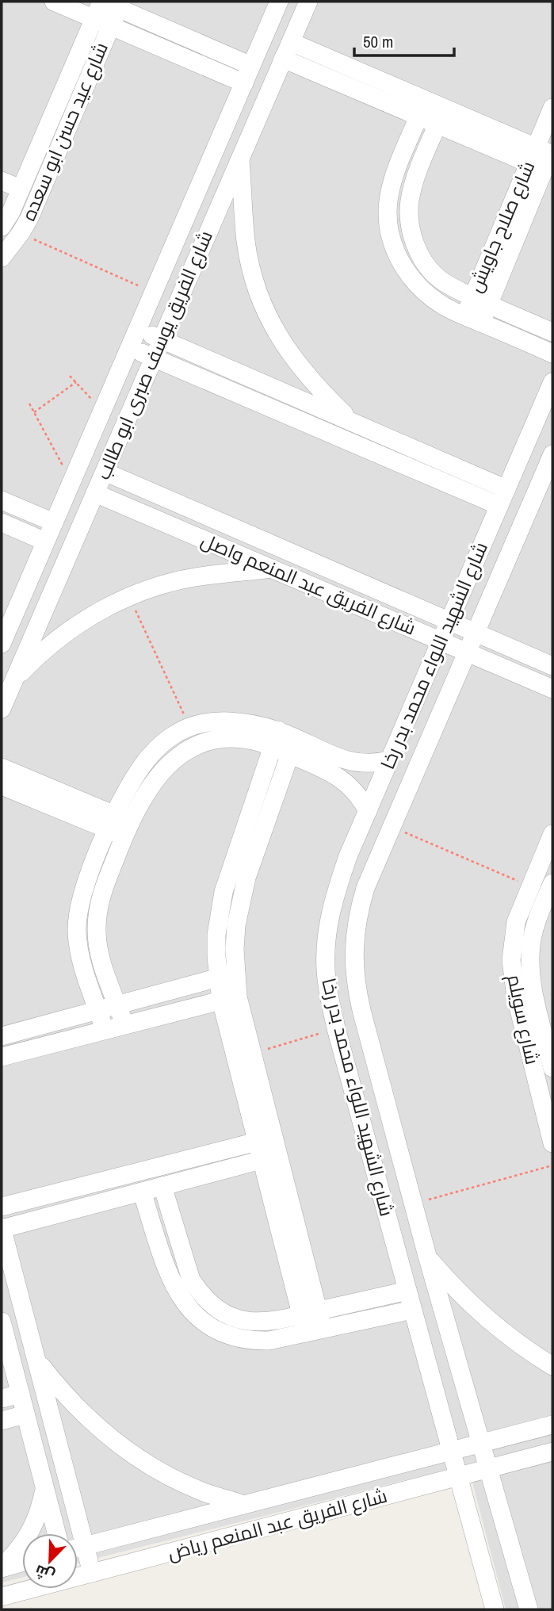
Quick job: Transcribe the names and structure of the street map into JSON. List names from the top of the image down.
{
  "streets": {
    "street": [
      "شارع عيد حسن ابو سعده",
      "شارع صلاح جاويش",
      "شارع الفريق يوسف صبرى ابو طالب",
      "شارع الفريق عبد المنعم واصل",
      "شارع الشهيد اللواء محمد بدر رخا",
      "شارع سويلم",
      "شارع الفريق عبد المنعم رياض"
    ]
  },
  "crossings": [
    ["شارع الفريق يوسف صبرى ابو طالب", "شارع الفريق عبد المنعم واصل"],
    ["شارع الفريق عبد المنعم واصل", "شارع الشهيد اللواء محمد بدر رخا"],
    ["شارع الشهيد اللواء محمد بدر رخا", "شارع الفريق عبد المنعم رياض"]
  ],
  "scale_bar": "50 m",
  "north": "bottom left"
}
